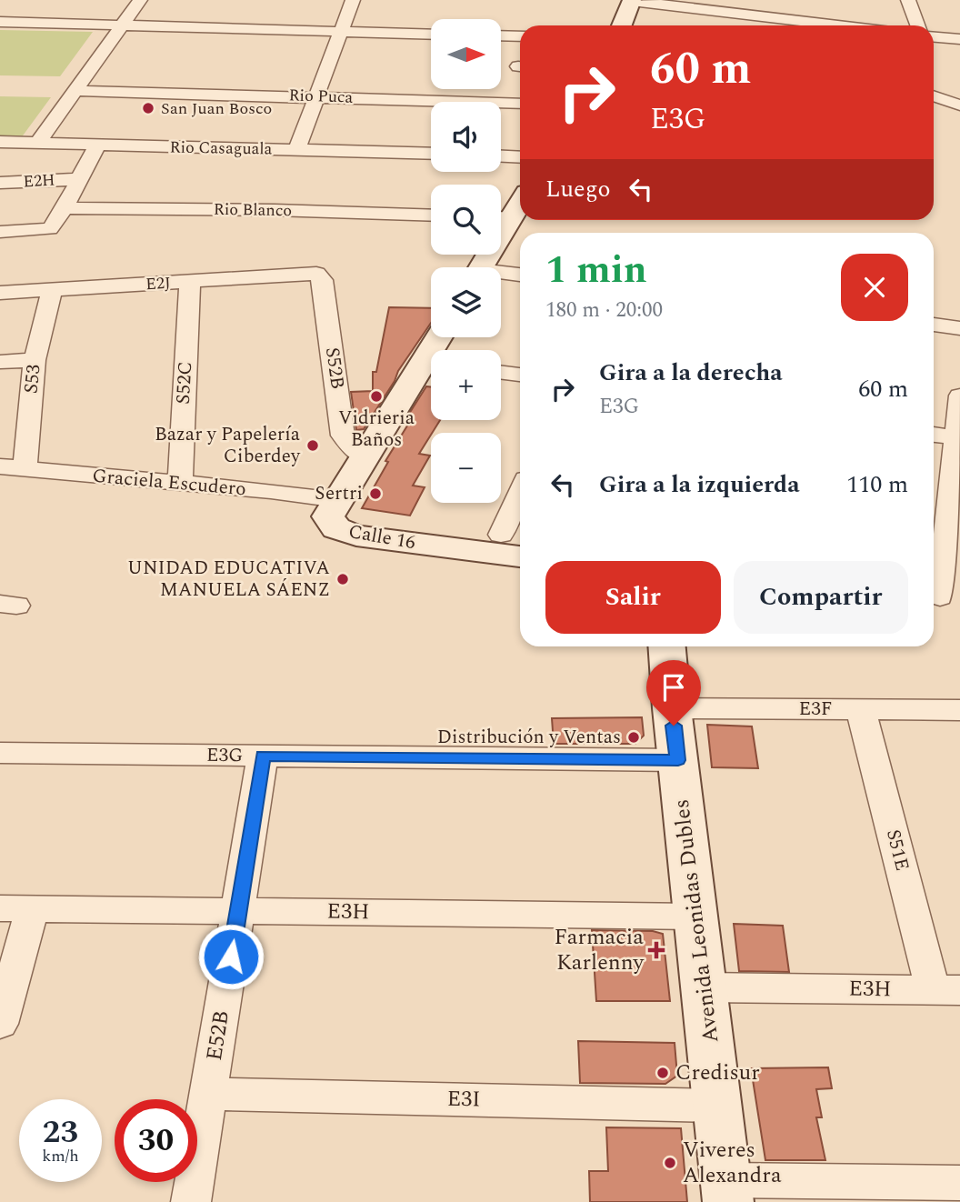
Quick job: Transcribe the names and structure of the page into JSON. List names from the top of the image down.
{
  "streets": {
    "main road": ["Calle 16", "Avenida Leonidas Dubles"],
    "street": [
      "Rio Puca",
      "Rio Casaguala",
      "E2H",
      "Rio Blanco",
      "E2J",
      "S52B",
      "S53",
      "S52C",
      "Graciela Escudero",
      "E3F",
      "E3G",
      "S51E",
      "E3H",
      "E52B",
      "E3I"
    ]
  },
  "crossings": [
    ["E2J", "S52B"],
    ["E2J", "S53"],
    ["E2J", "S52C"],
    ["S53", "Graciela Escudero"],
    ["S52C", "Graciela Escudero"],
    ["Graciela Escudero", "Calle 16"],
    ["E3F", "S51E"],
    ["E3F", "Avenida Leonidas Dubles"],
    ["E3G", "Avenida Leonidas Dubles"],
    ["E3G", "E52B"],
    ["S51E", "E3H"],
    ["E3H", "Avenida Leonidas Dubles"],
    ["E3H", "E52B"],
    ["Avenida Leonidas Dubles", "E3I"],
    ["E52B", "E3I"]
  ],
  "places": {
    "other": [
      "San Juan Bosco",
      "Vidrieria Baños",
      "Bazar y Papelería Ciberdey",
      "Sertri",
      "UNIDAD EDUCATIVA MANUELA SÁENZ",
      "Distribución y Ventas",
      "Credisur",
      "Viveres Alexandra"
    ],
    "health": ["Farmacia Karlenny"]
  },
  "north": "right",
  "page": {
    "map_buttons": ["+", "−"],
    "turn": ["60 m", "E3G"],
    "then": "Luego",
    "heading": ["1 min", "180 m · 20:00"],
    "list": [
      {
        "name": "Gira a la derecha",
        "note": "E3G",
        "value": "60 m"
      },
      {
        "name": "Gira a la izquierda",
        "value": "110 m"
      }
    ],
    "buttons": ["Salir", "Compartir"],
    "speed": "23 km/h",
    "limit": "30"
  }
}
